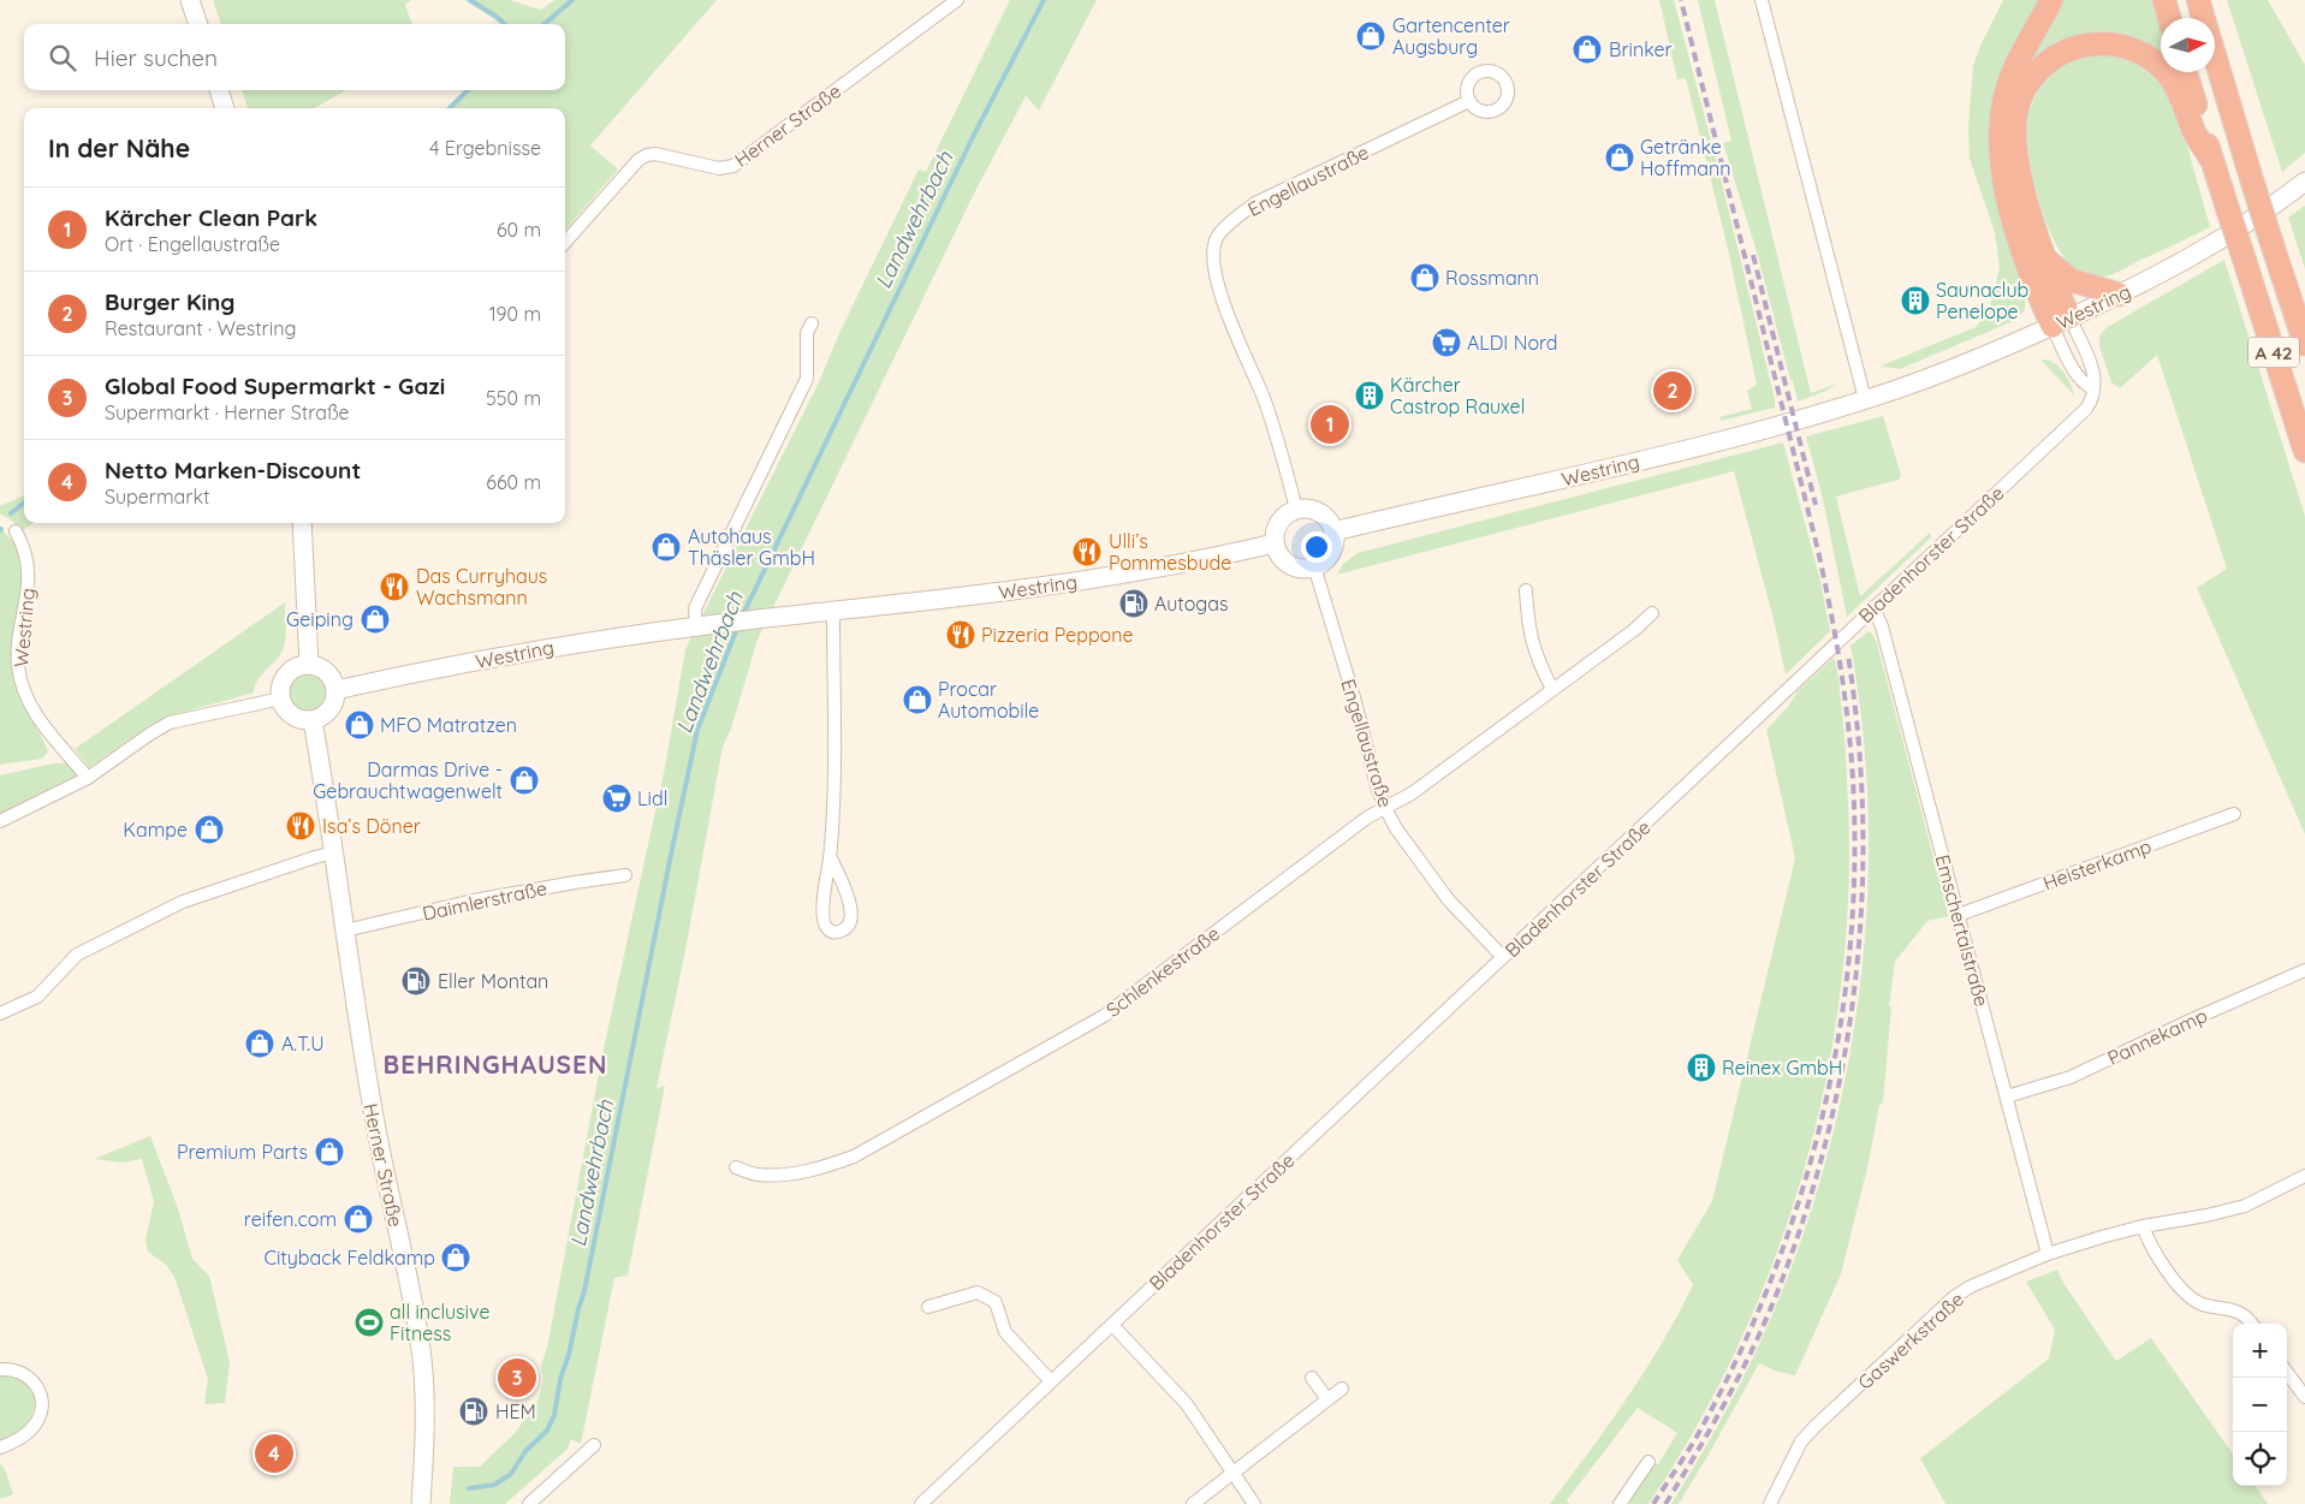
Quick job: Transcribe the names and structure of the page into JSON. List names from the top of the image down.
{
  "streets": {
    "highway": ["A 42"],
    "main road": ["Herner Straße", "Westring"],
    "street": [
      "Engellaustraße",
      "Bladenhorster Straße",
      "Heisterkamp",
      "Daimlerstraße",
      "Emschertalstraße",
      "Schlenkestraße",
      "Pannekamp",
      "Gaswerkstraße"
    ]
  },
  "crossings": [
    ["Herner Straße", "Westring"],
    ["Herner Straße", "Daimlerstraße"],
    ["Engellaustraße", "Westring"],
    ["Engellaustraße", "Bladenhorster Straße"],
    ["Engellaustraße", "Schlenkestraße"],
    ["Bladenhorster Straße", "Emschertalstraße"],
    ["Heisterkamp", "Emschertalstraße"],
    ["Emschertalstraße", "Pannekamp"],
    ["Emschertalstraße", "Gaswerkstraße"]
  ],
  "districts": ["BEHRINGHAUSEN"],
  "water": ["Landwehrbach"],
  "places": {
    "shop": [
      "Gartencenter Augsburg",
      "Brinker",
      "Getränke Hoffmann",
      "Rossmann",
      "Autohaus Thäsler GmbH",
      "Geiping",
      "Procar Automobile",
      "MFO Matratzen",
      "Darmas Drive - Gebrauchtwagenwelt",
      "Kampe",
      "A.T.U",
      "Premium Parts",
      "reifen.com",
      "Cityback Feldkamp"
    ],
    "building": ["Saunaclub Penelope", "Kärcher Castrop Rauxel", "Reinex GmbH"],
    "supermarket": ["ALDI Nord", "Lidl"],
    "restaurant": [
      "Ulli’s Pommesbude",
      "Das Curryhaus Wachsmann",
      "Pizzeria Peppone",
      "Isa’s Döner"
    ],
    "fuel station": ["Autogas", "Eller Montan", "HEM"],
    "sports": ["all inclusive Fitness"]
  },
  "north": "right",
  "page": {
    "search": "Hier suchen",
    "heading": ["In der Nähe", "4 Ergebnisse"],
    "list": [
      {
        "mark": "1",
        "name": "Kärcher Clean Park",
        "note": "Ort · Engellaustraße",
        "value": "60 m"
      },
      {
        "mark": "2",
        "name": "Burger King",
        "note": "Restaurant · Westring",
        "value": "190 m"
      },
      {
        "mark": "3",
        "name": "Global Food Supermarkt - Gazi",
        "note": "Supermarkt · Herner Straße",
        "value": "550 m"
      },
      {
        "mark": "4",
        "name": "Netto Marken-Discount",
        "note": "Supermarkt",
        "value": "660 m"
      }
    ],
    "pins": [
      "2",
      "1",
      "3",
      "4"
    ],
    "map_buttons": ["+", "−"]
  }
}
